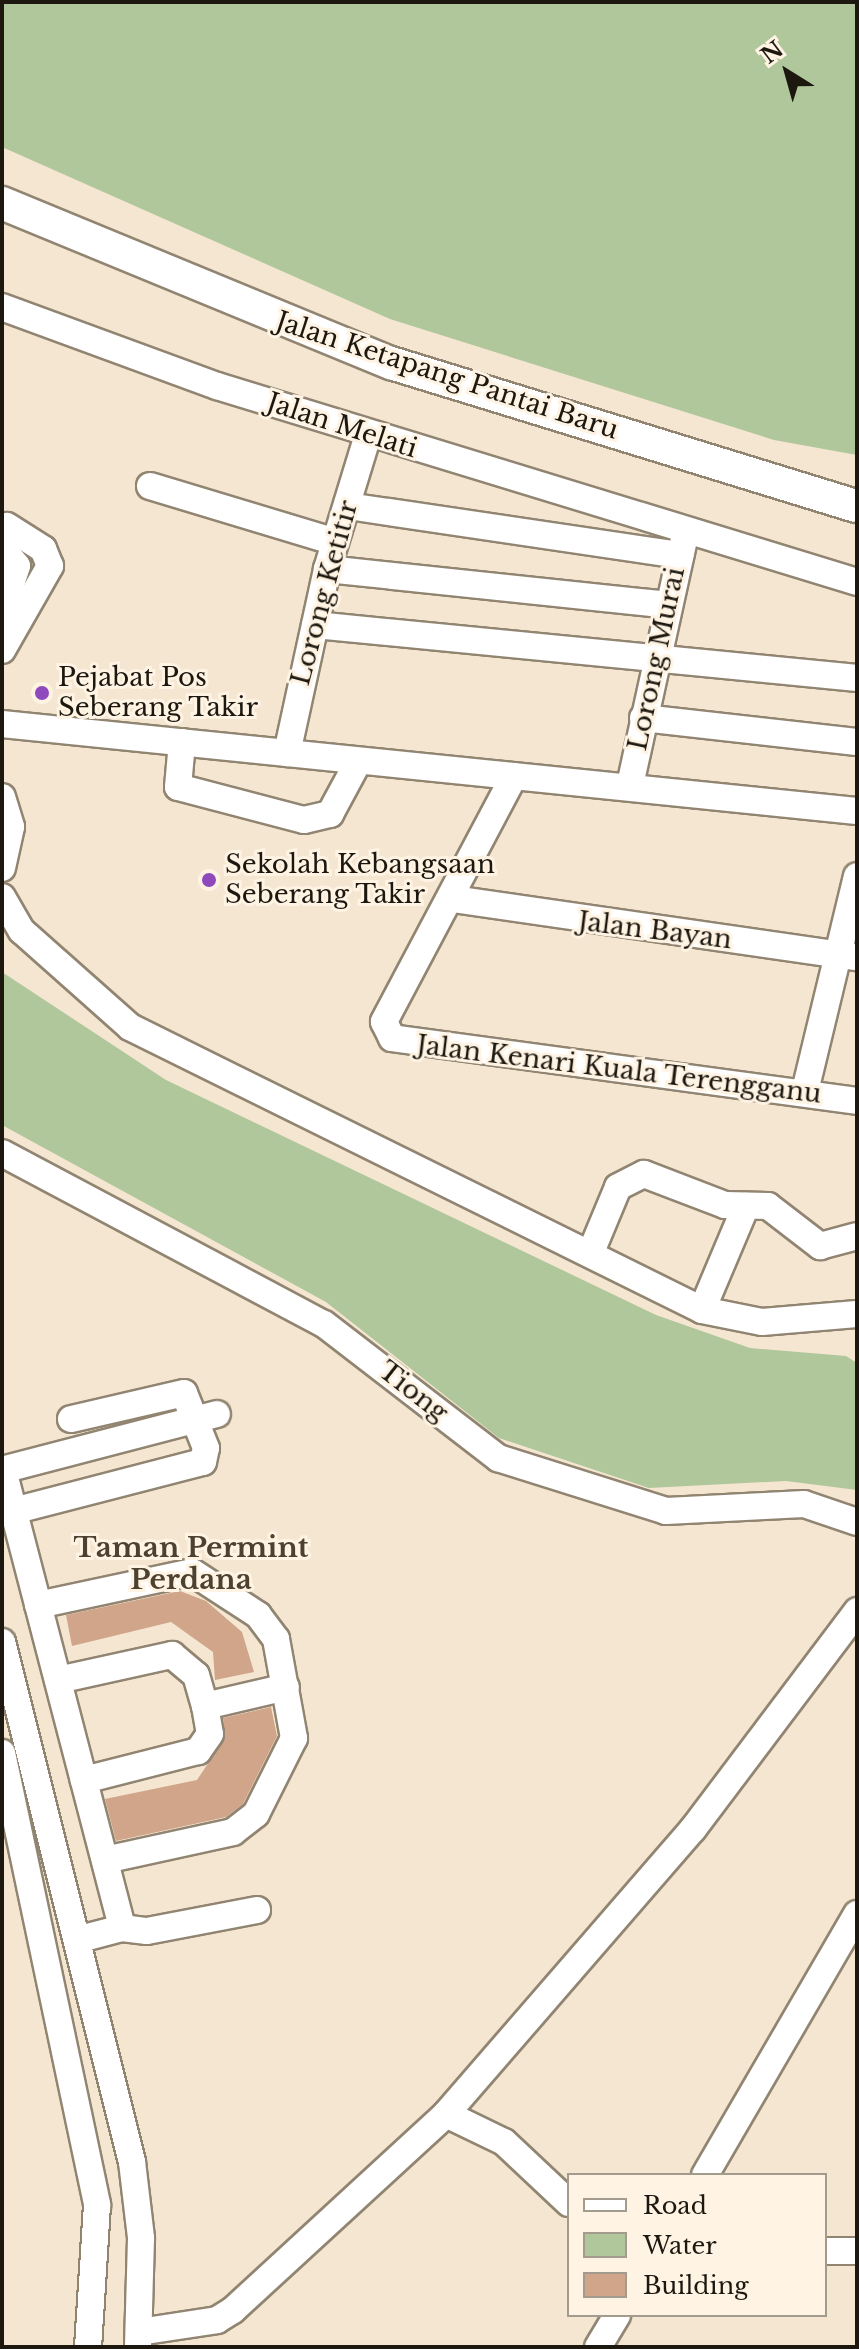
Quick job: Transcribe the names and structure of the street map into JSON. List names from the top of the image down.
{
  "streets": {
    "main road": ["Jalan Ketapang Pantai Baru"],
    "street": [
      "Jalan Melati",
      "Lorong Ketitir",
      "Lorong Murai",
      "Jalan Bayan",
      "Jalan Kenari Kuala Terengganu",
      "Tiong"
    ]
  },
  "crossings": [
    ["Jalan Melati", "Lorong Ketitir"],
    ["Jalan Melati", "Lorong Murai"],
    ["Jalan Bayan", "Jalan Kenari Kuala Terengganu"]
  ],
  "districts": ["Taman Permint Perdana"],
  "places": ["Pejabat Pos Seberang Takir", "Sekolah Kebangsaan Seberang Takir"],
  "legend": ["Road", "Water", "Building"],
  "north": "top left"
}
